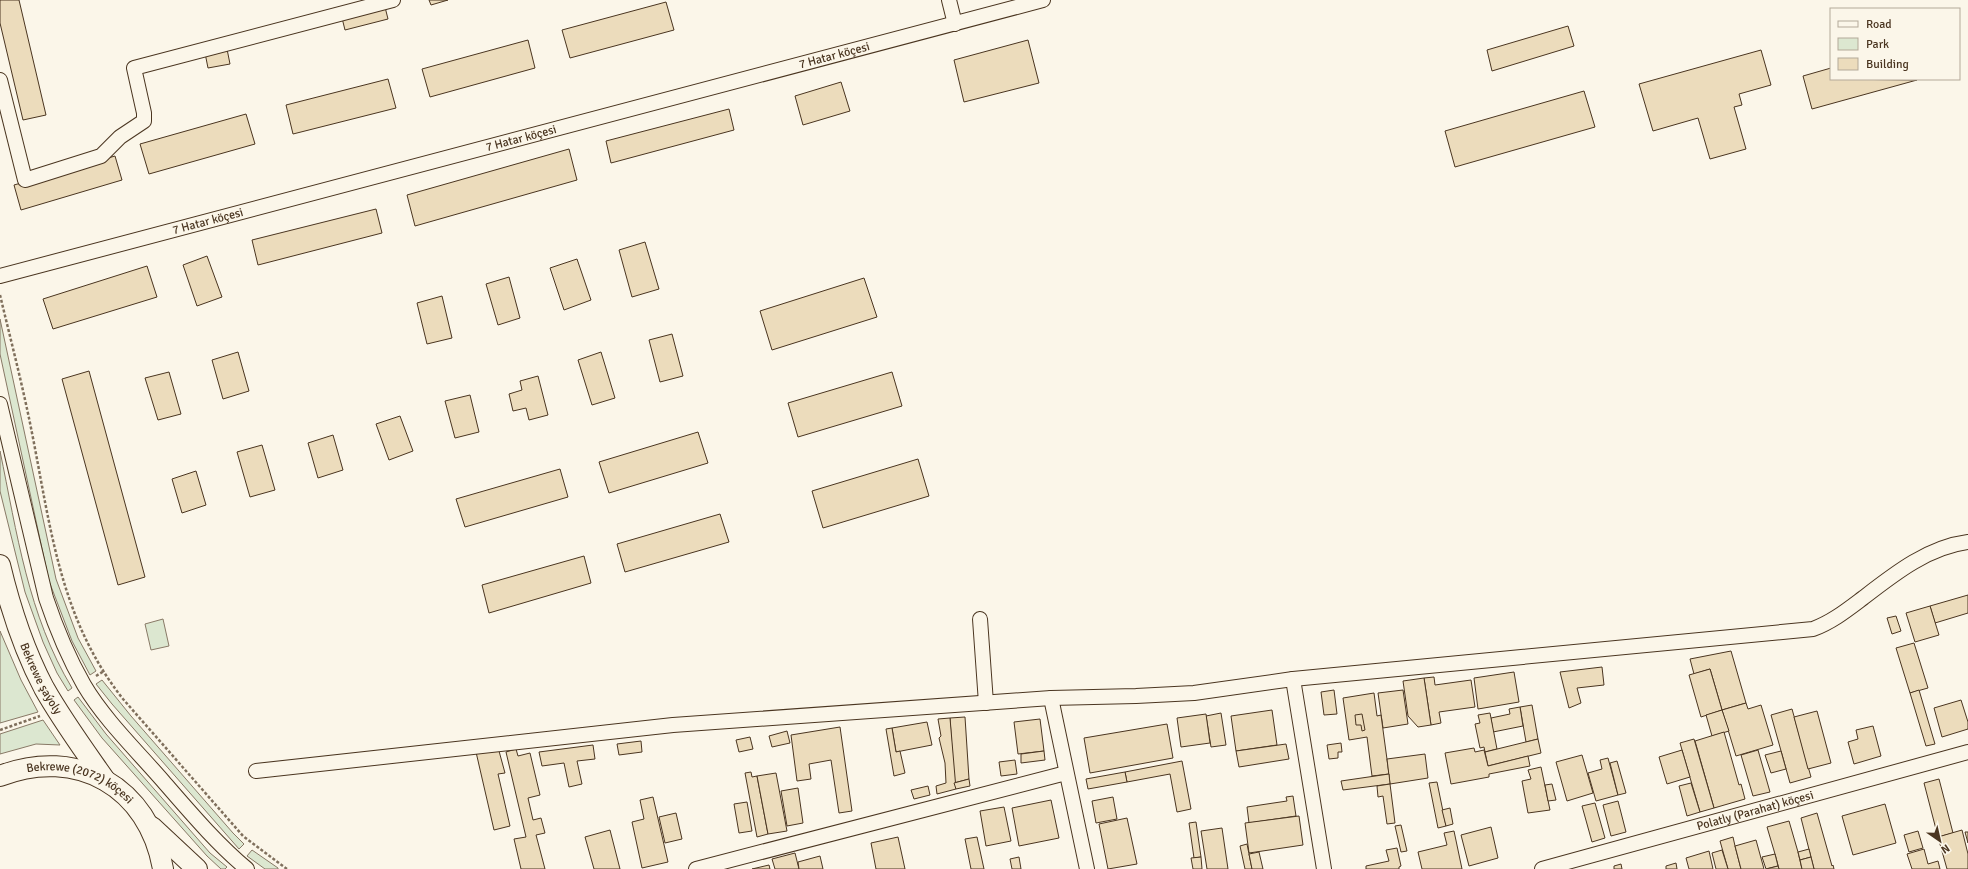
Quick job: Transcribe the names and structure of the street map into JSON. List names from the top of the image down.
{
  "streets": {
    "main road": ["Bekrewe şaýoly", "Bekrewe (2072) köçesi"],
    "street": ["7 Hatar köçesi", "Polatly (Parahat) köçesi"]
  },
  "crossings": [
    ["Bekrewe şaýoly", "Bekrewe (2072) köçesi"]
  ],
  "legend": ["Road", "Park", "Building"],
  "north": "bottom right"
}
